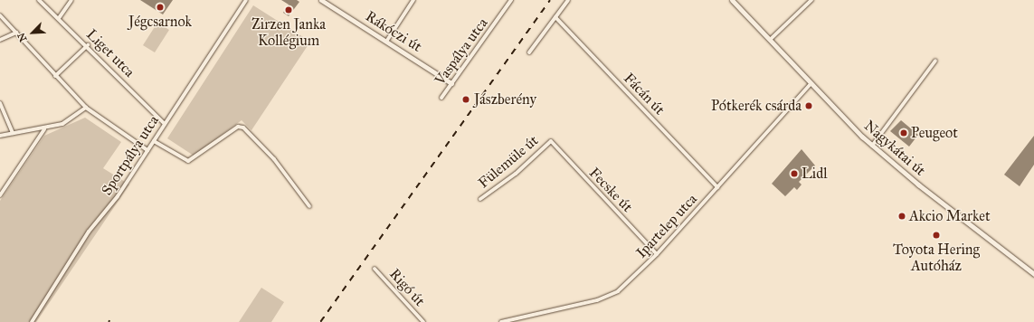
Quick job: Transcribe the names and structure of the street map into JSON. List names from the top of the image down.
{
  "streets": {
    "street": [
      "Rákóczi út",
      "Vaspálya utca",
      "Liget utca",
      "Fácán út",
      "Nagykátai út",
      "Sportpálya utca",
      "Fülemüle út",
      "Fecske út",
      "Ipartelep utca",
      "Rigó út"
    ]
  },
  "crossings": [
    ["Rákóczi út", "Vaspálya utca"],
    ["Liget utca", "Sportpálya utca"],
    ["Fácán út", "Ipartelep utca"],
    ["Nagykátai út", "Ipartelep utca"],
    ["Fülemüle út", "Fecske út"],
    ["Fecske út", "Ipartelep utca"]
  ],
  "places": [
    "Jégcsarnok",
    "Zirzen Janka Kollégium",
    "Jászberény",
    "Pótkerék csárda",
    "Peugeot",
    "Lidl",
    "Akcio Market",
    "Toyota Hering Autóház"
  ],
  "north": "bottom left"
}
